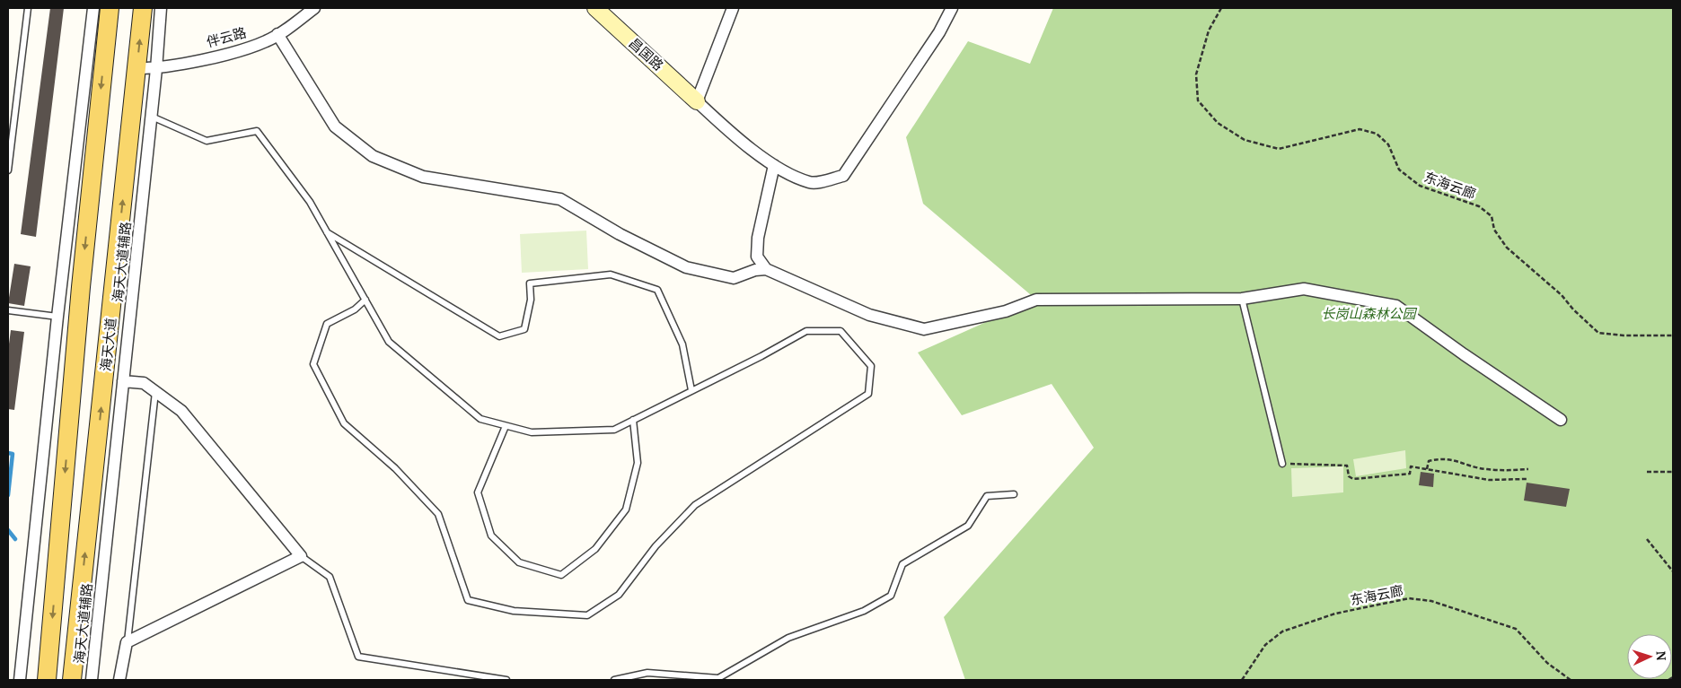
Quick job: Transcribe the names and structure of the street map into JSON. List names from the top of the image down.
{
  "streets": {
    "main road": ["昌国路", "海天大道"],
    "street": ["伴云路", "海天大道辅路"],
    "path": ["东海云廊"]
  },
  "crossings": [
    ["伴云路", "海天大道辅路"],
    ["伴云路", "海天大道"]
  ],
  "parks": ["长岗山森林公园"],
  "north": "right"
}
